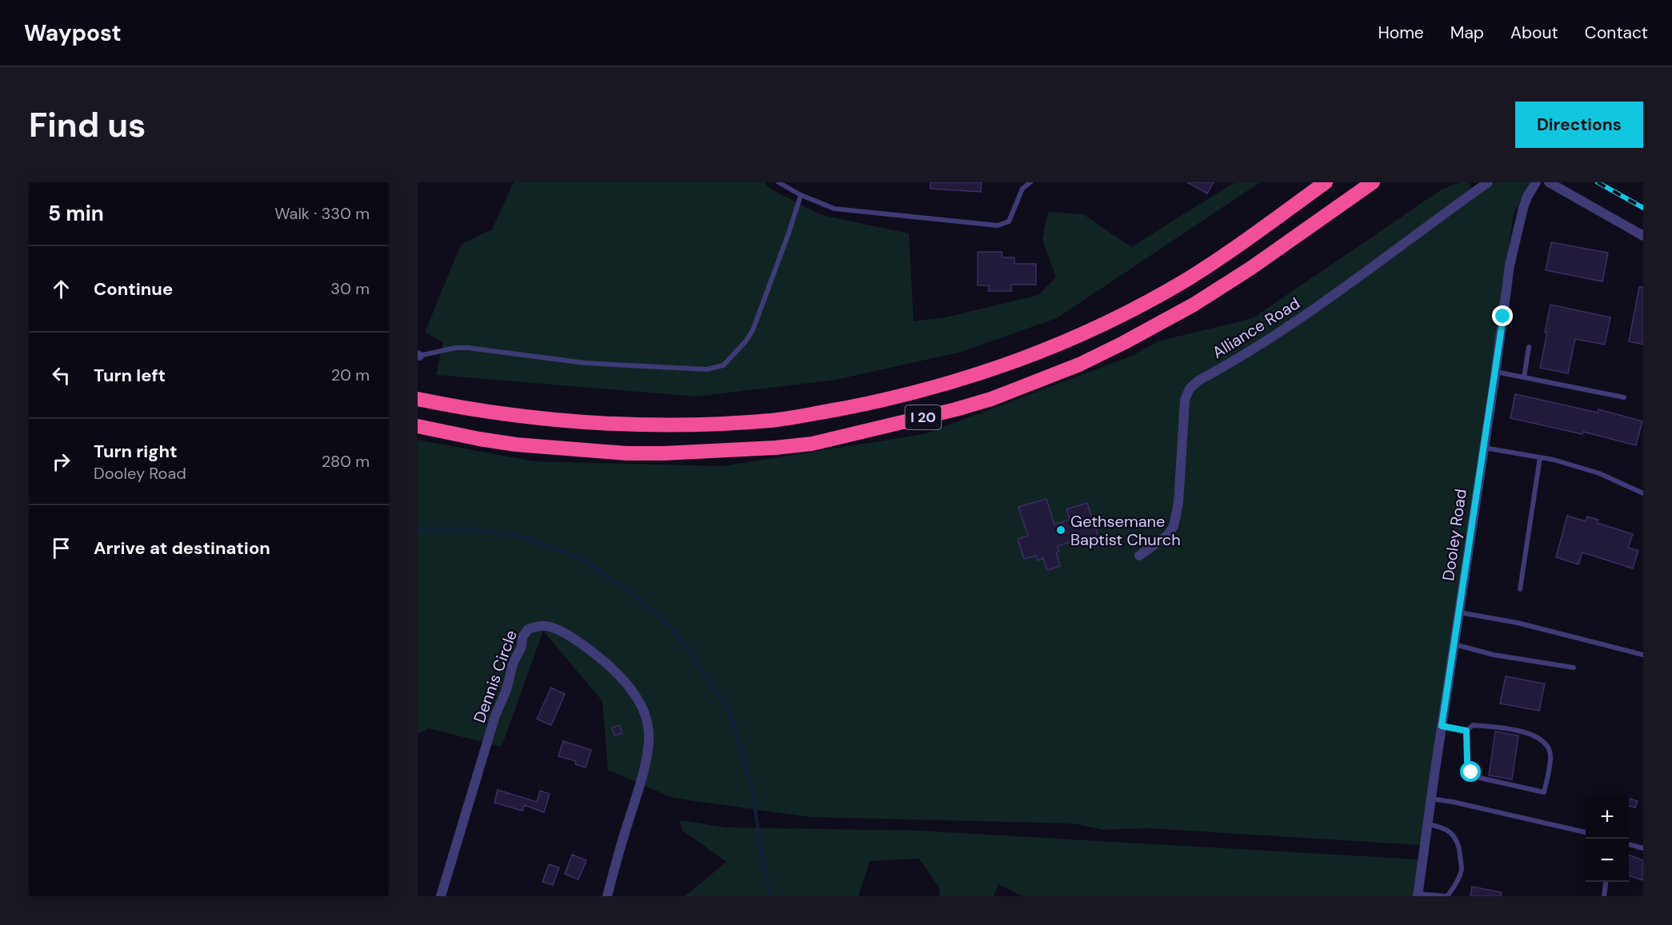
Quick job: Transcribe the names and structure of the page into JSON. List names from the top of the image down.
{
  "streets": {
    "highway": ["I 20"],
    "street": ["Alliance Road", "Dooley Road", "Dennis Circle"]
  },
  "places": ["Gethsemane Baptist Church"],
  "page": {
    "header": "Waypost",
    "nav": [
      "Home",
      "Map",
      "About",
      "Contact"
    ],
    "buttons": "Directions",
    "title": "Find us",
    "heading": ["5 min", "Walk · 330 m"],
    "list": [
      ["Continue", "30 m"],
      ["Turn left", "20 m"],
      ["Turn right", "Dooley Road", "280 m"],
      "Arrive at destination"
    ],
    "map_buttons": ["+", "−"]
  }
}
